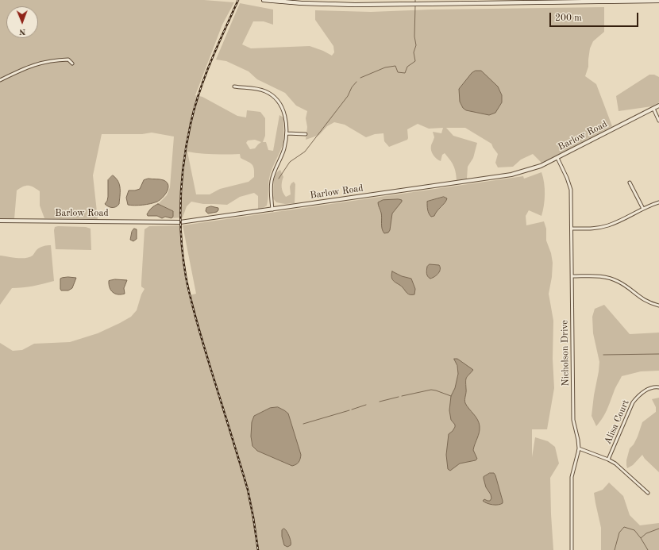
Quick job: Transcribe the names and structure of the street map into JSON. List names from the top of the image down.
{
  "streets": {
    "street": ["Barlow Road", "Nicholson Drive", "Alisa Court"]
  },
  "crossings": [
    ["Barlow Road", "Nicholson Drive"]
  ],
  "scale_bar": "200 m",
  "north": "bottom"
}
